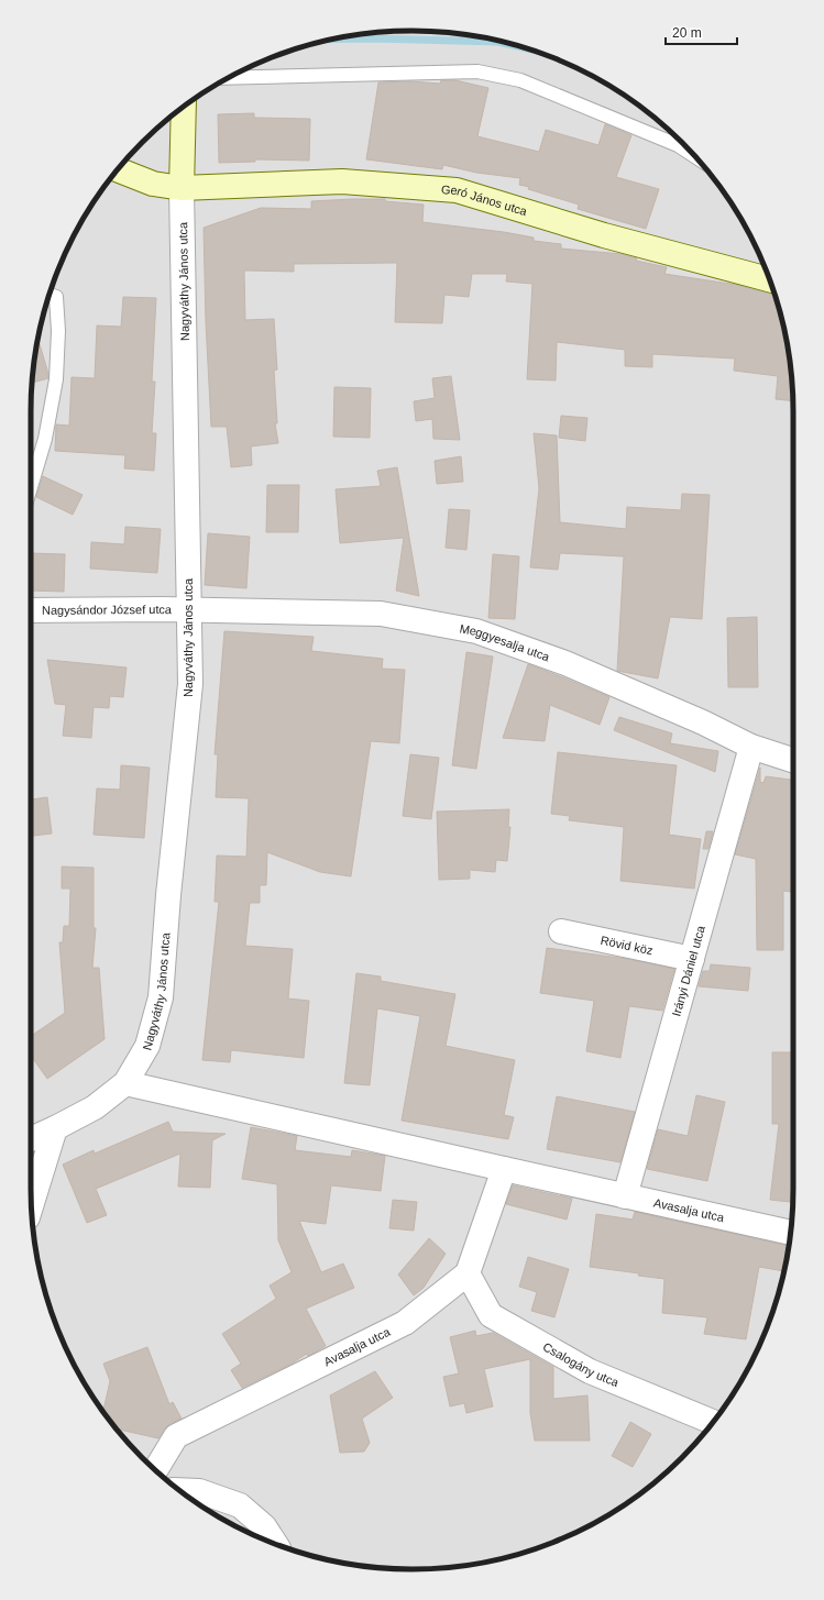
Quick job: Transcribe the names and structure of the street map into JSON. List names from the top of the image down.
{
  "streets": {
    "street": [
      "Geró János utca",
      "Nagyváthy János utca",
      "Nagysándor József utca",
      "Meggyesalja utca",
      "Rövid köz",
      "Irányi Dániel utca",
      "Avasalja utca",
      "Csalogány utca"
    ]
  },
  "crossings": [
    ["Geró János utca", "Nagyváthy János utca"],
    ["Nagyváthy János utca", "Nagysándor József utca"],
    ["Nagyváthy János utca", "Meggyesalja utca"],
    ["Nagyváthy János utca", "Avasalja utca"],
    ["Nagysándor József utca", "Meggyesalja utca"],
    ["Meggyesalja utca", "Irányi Dániel utca"],
    ["Rövid köz", "Irányi Dániel utca"],
    ["Irányi Dániel utca", "Avasalja utca"],
    ["Avasalja utca", "Csalogány utca"]
  ],
  "scale_bar": "20 m"
}
